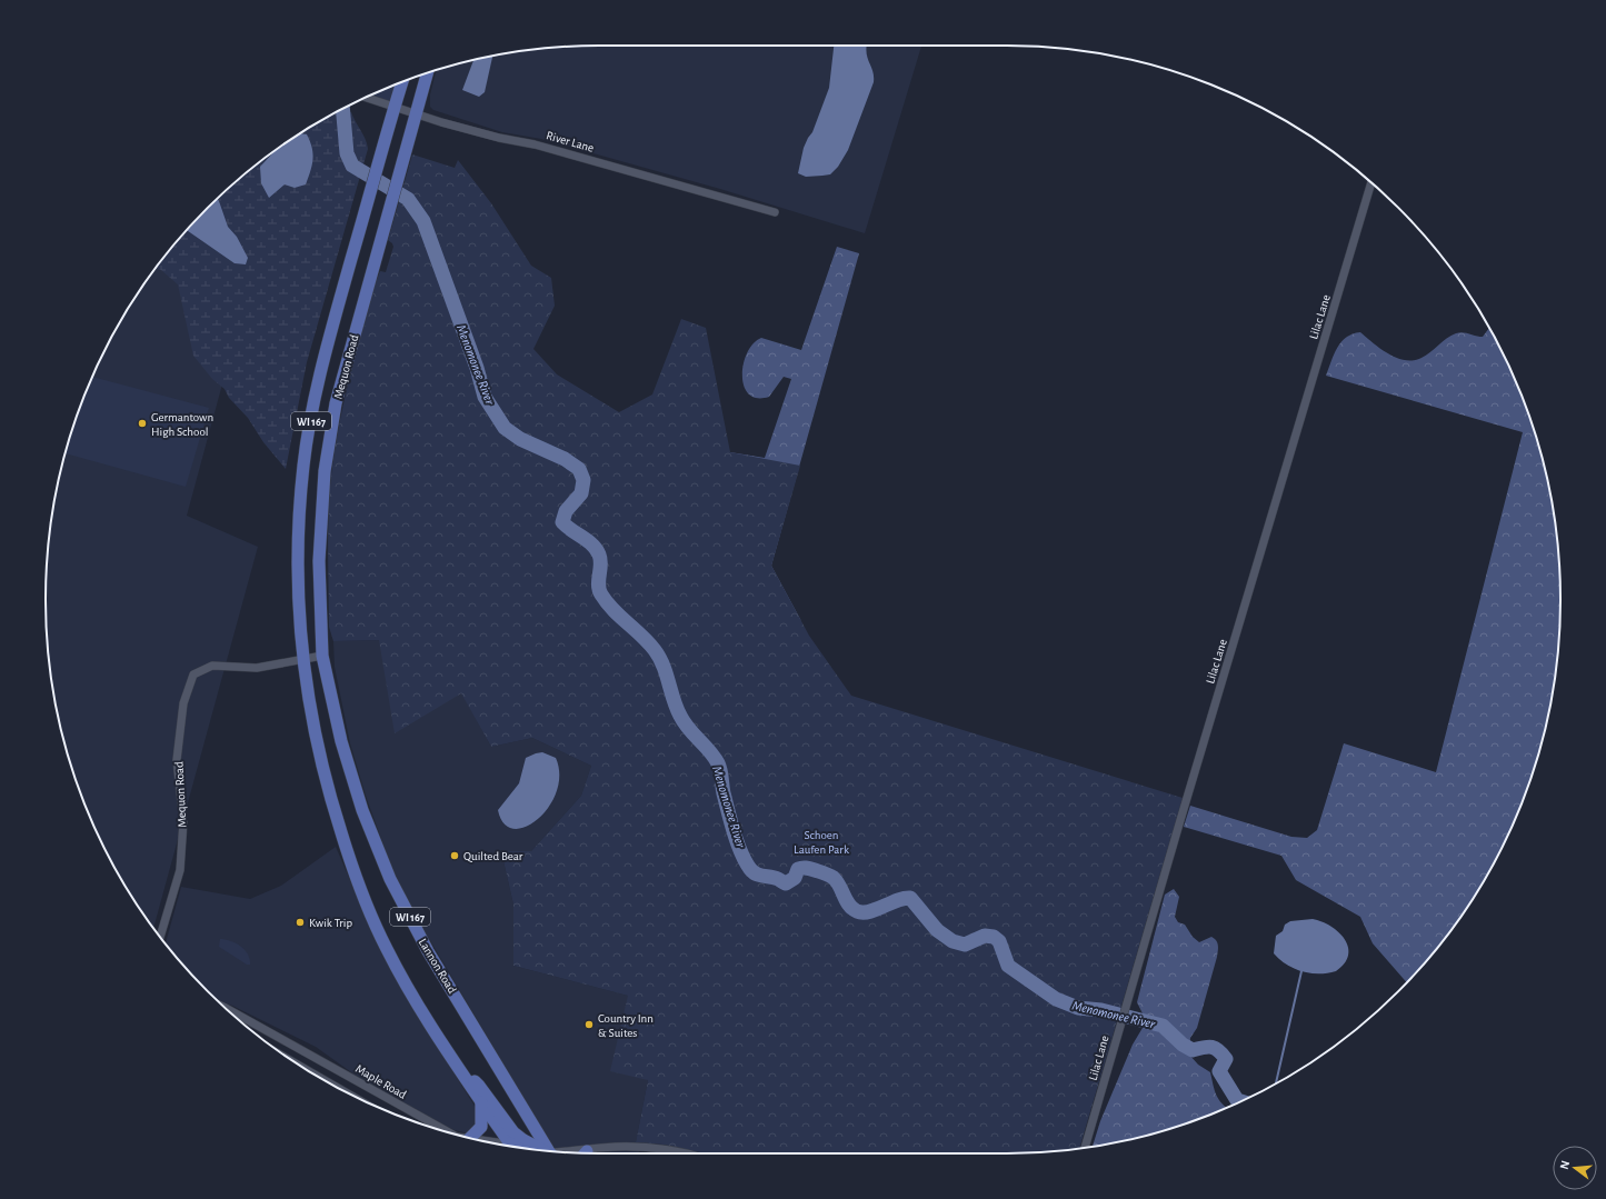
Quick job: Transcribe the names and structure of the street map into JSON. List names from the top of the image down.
{
  "streets": {
    "main road": ["Mequon Road", "WI 167", "Lannon Road"],
    "street": ["River Lane", "Lilac Lane", "Maple Road"]
  },
  "crossings": [
    ["River Lane", "Mequon Road"],
    ["Mequon Road", "WI 167"],
    ["Mequon Road", "Lannon Road"]
  ],
  "water": ["Menomonee River"],
  "parks": ["Schoen Laufen Park"],
  "places": [
    "Germantown High School",
    "Quilted Bear",
    "Kwik Trip",
    "Country Inn & Suites"
  ],
  "north": "left"
}
